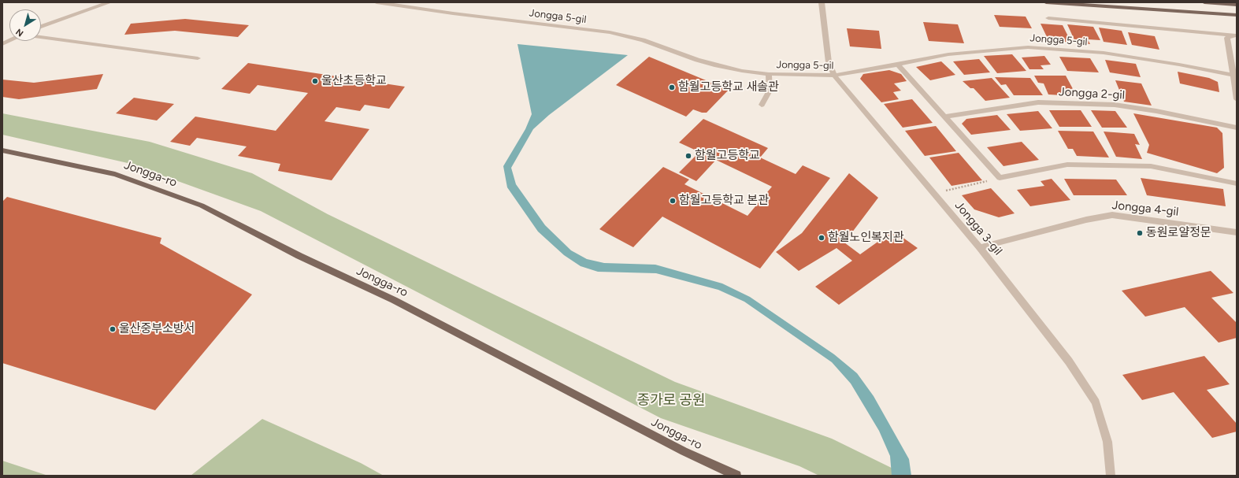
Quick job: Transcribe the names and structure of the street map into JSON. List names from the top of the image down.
{
  "streets": {
    "main road": ["Jongga-ro"],
    "street": [
      "Jongga 5-gil",
      "Jongga 2-gil",
      "Jongga 4-gil",
      "Jongga 3-gil"
    ]
  },
  "crossings": [
    ["Jongga 5-gil", "Jongga 3-gil"],
    ["Jongga 4-gil", "Jongga 3-gil"]
  ],
  "parks": ["종가로 공원"],
  "places": [
    "울산초등학교",
    "함월고등학교 새솔관",
    "함월고등학교",
    "함월고등학교 본관",
    "동원로얄정문",
    "함월노인복지관",
    "울산중부소방서"
  ],
  "north": "bottom left"
}
